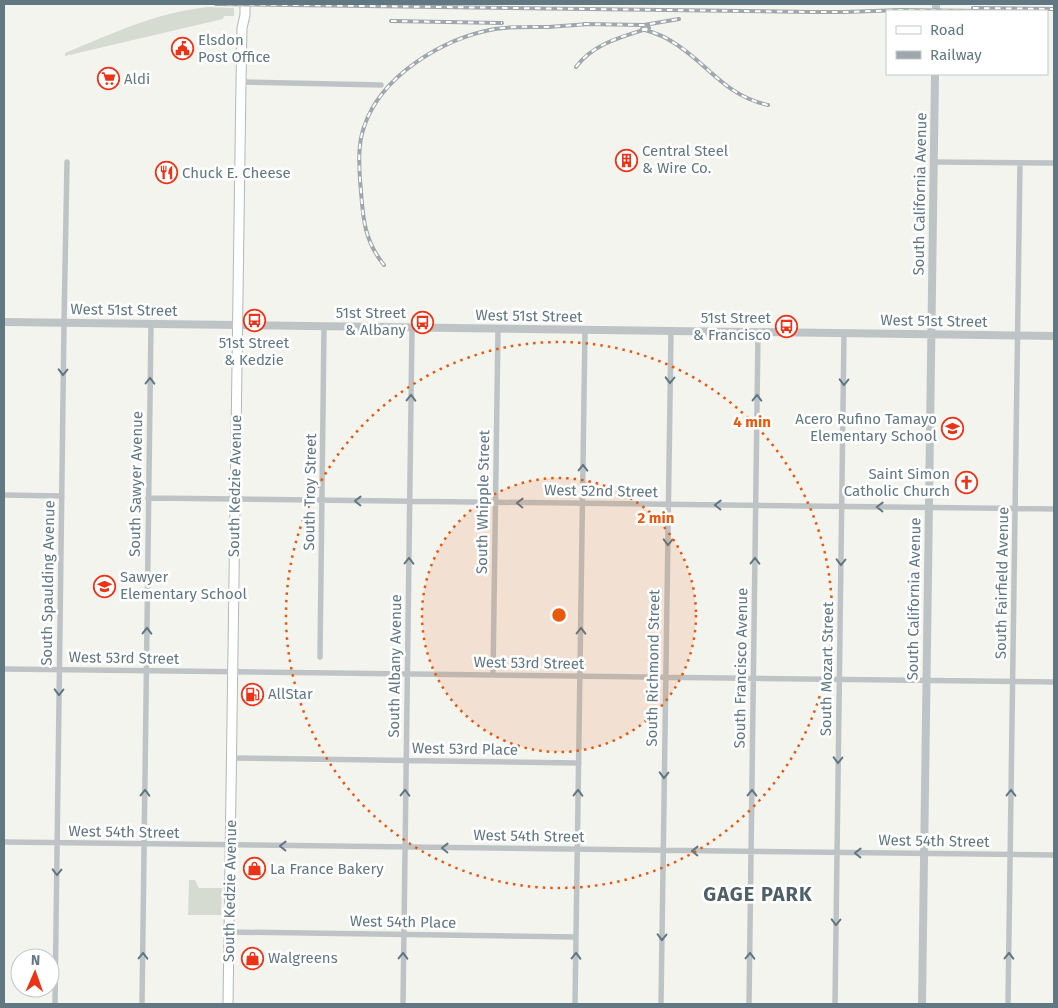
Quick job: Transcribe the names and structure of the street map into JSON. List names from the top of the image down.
{
  "streets": {
    "main road": ["South Kedzie Avenue"],
    "street": [
      "South California Avenue",
      "West 51st Street",
      "South Sawyer Avenue",
      "West 52nd Street",
      "South Troy Street",
      "South Whipple Street",
      "South Spaulding Avenue",
      "South Fairfield Avenue",
      "West 53rd Street",
      "South Albany Avenue",
      "South Richmond Street",
      "South Francisco Avenue",
      "South Mozart Street",
      "West 53rd Place",
      "West 54th Street",
      "West 54th Place"
    ]
  },
  "crossings": [
    ["South California Avenue", "West 51st Street"],
    ["South California Avenue", "West 52nd Street"],
    ["South California Avenue", "West 53rd Street"],
    ["South California Avenue", "West 54th Street"],
    ["West 51st Street", "South Sawyer Avenue"],
    ["West 51st Street", "South Kedzie Avenue"],
    ["West 51st Street", "South Troy Street"],
    ["West 51st Street", "South Whipple Street"],
    ["West 51st Street", "South Spaulding Avenue"],
    ["West 51st Street", "South Fairfield Avenue"],
    ["West 51st Street", "South Albany Avenue"],
    ["West 51st Street", "South Richmond Street"],
    ["West 51st Street", "South Francisco Avenue"],
    ["West 51st Street", "South Mozart Street"],
    ["South Sawyer Avenue", "West 52nd Street"],
    ["South Sawyer Avenue", "West 53rd Street"],
    ["South Sawyer Avenue", "West 54th Street"],
    ["South Kedzie Avenue", "West 52nd Street"],
    ["South Kedzie Avenue", "West 53rd Street"],
    ["South Kedzie Avenue", "West 53rd Place"],
    ["South Kedzie Avenue", "West 54th Street"],
    ["South Kedzie Avenue", "West 54th Place"],
    ["West 52nd Street", "South Troy Street"],
    ["West 52nd Street", "South Whipple Street"],
    ["West 52nd Street", "South Fairfield Avenue"],
    ["West 52nd Street", "South Albany Avenue"],
    ["West 52nd Street", "South Richmond Street"],
    ["West 52nd Street", "South Francisco Avenue"],
    ["West 52nd Street", "South Mozart Street"],
    ["South Whipple Street", "West 53rd Street"],
    ["South Spaulding Avenue", "West 53rd Street"],
    ["South Spaulding Avenue", "West 54th Street"],
    ["South Fairfield Avenue", "West 53rd Street"],
    ["South Fairfield Avenue", "West 54th Street"],
    ["West 53rd Street", "South Albany Avenue"],
    ["West 53rd Street", "South Richmond Street"],
    ["West 53rd Street", "South Francisco Avenue"],
    ["West 53rd Street", "South Mozart Street"],
    ["South Albany Avenue", "West 53rd Place"],
    ["South Albany Avenue", "West 54th Street"],
    ["South Albany Avenue", "West 54th Place"],
    ["South Richmond Street", "West 54th Street"],
    ["South Francisco Avenue", "West 54th Street"],
    ["South Mozart Street", "West 54th Street"]
  ],
  "one_way": [
    "South Sawyer Avenue",
    "West 52nd Street",
    "South Spaulding Avenue",
    "South Fairfield Avenue",
    "South Albany Avenue",
    "South Richmond Street",
    "South Francisco Avenue",
    "South Mozart Street",
    "West 54th Street"
  ],
  "districts": ["GAGE PARK"],
  "places": {
    "public building": ["Elsdon Post Office"],
    "supermarket": ["Aldi"],
    "building": ["Central Steel & Wire Co."],
    "restaurant": ["Chuck E. Cheese"],
    "bus stop": ["51st Street & Kedzie", "51st Street & Albany", "51st Street & Francisco"],
    "school or university": ["Acero Rufino Tamayo Elementary School", "Sawyer Elementary School"],
    "church": ["Saint Simon Catholic Church"],
    "fuel station": ["AllStar"],
    "shop": ["La France Bakery", "Walgreens"]
  },
  "legend": ["Road", "Railway"],
  "north": "top",
  "rings": ["4 min", "2 min"]
}
